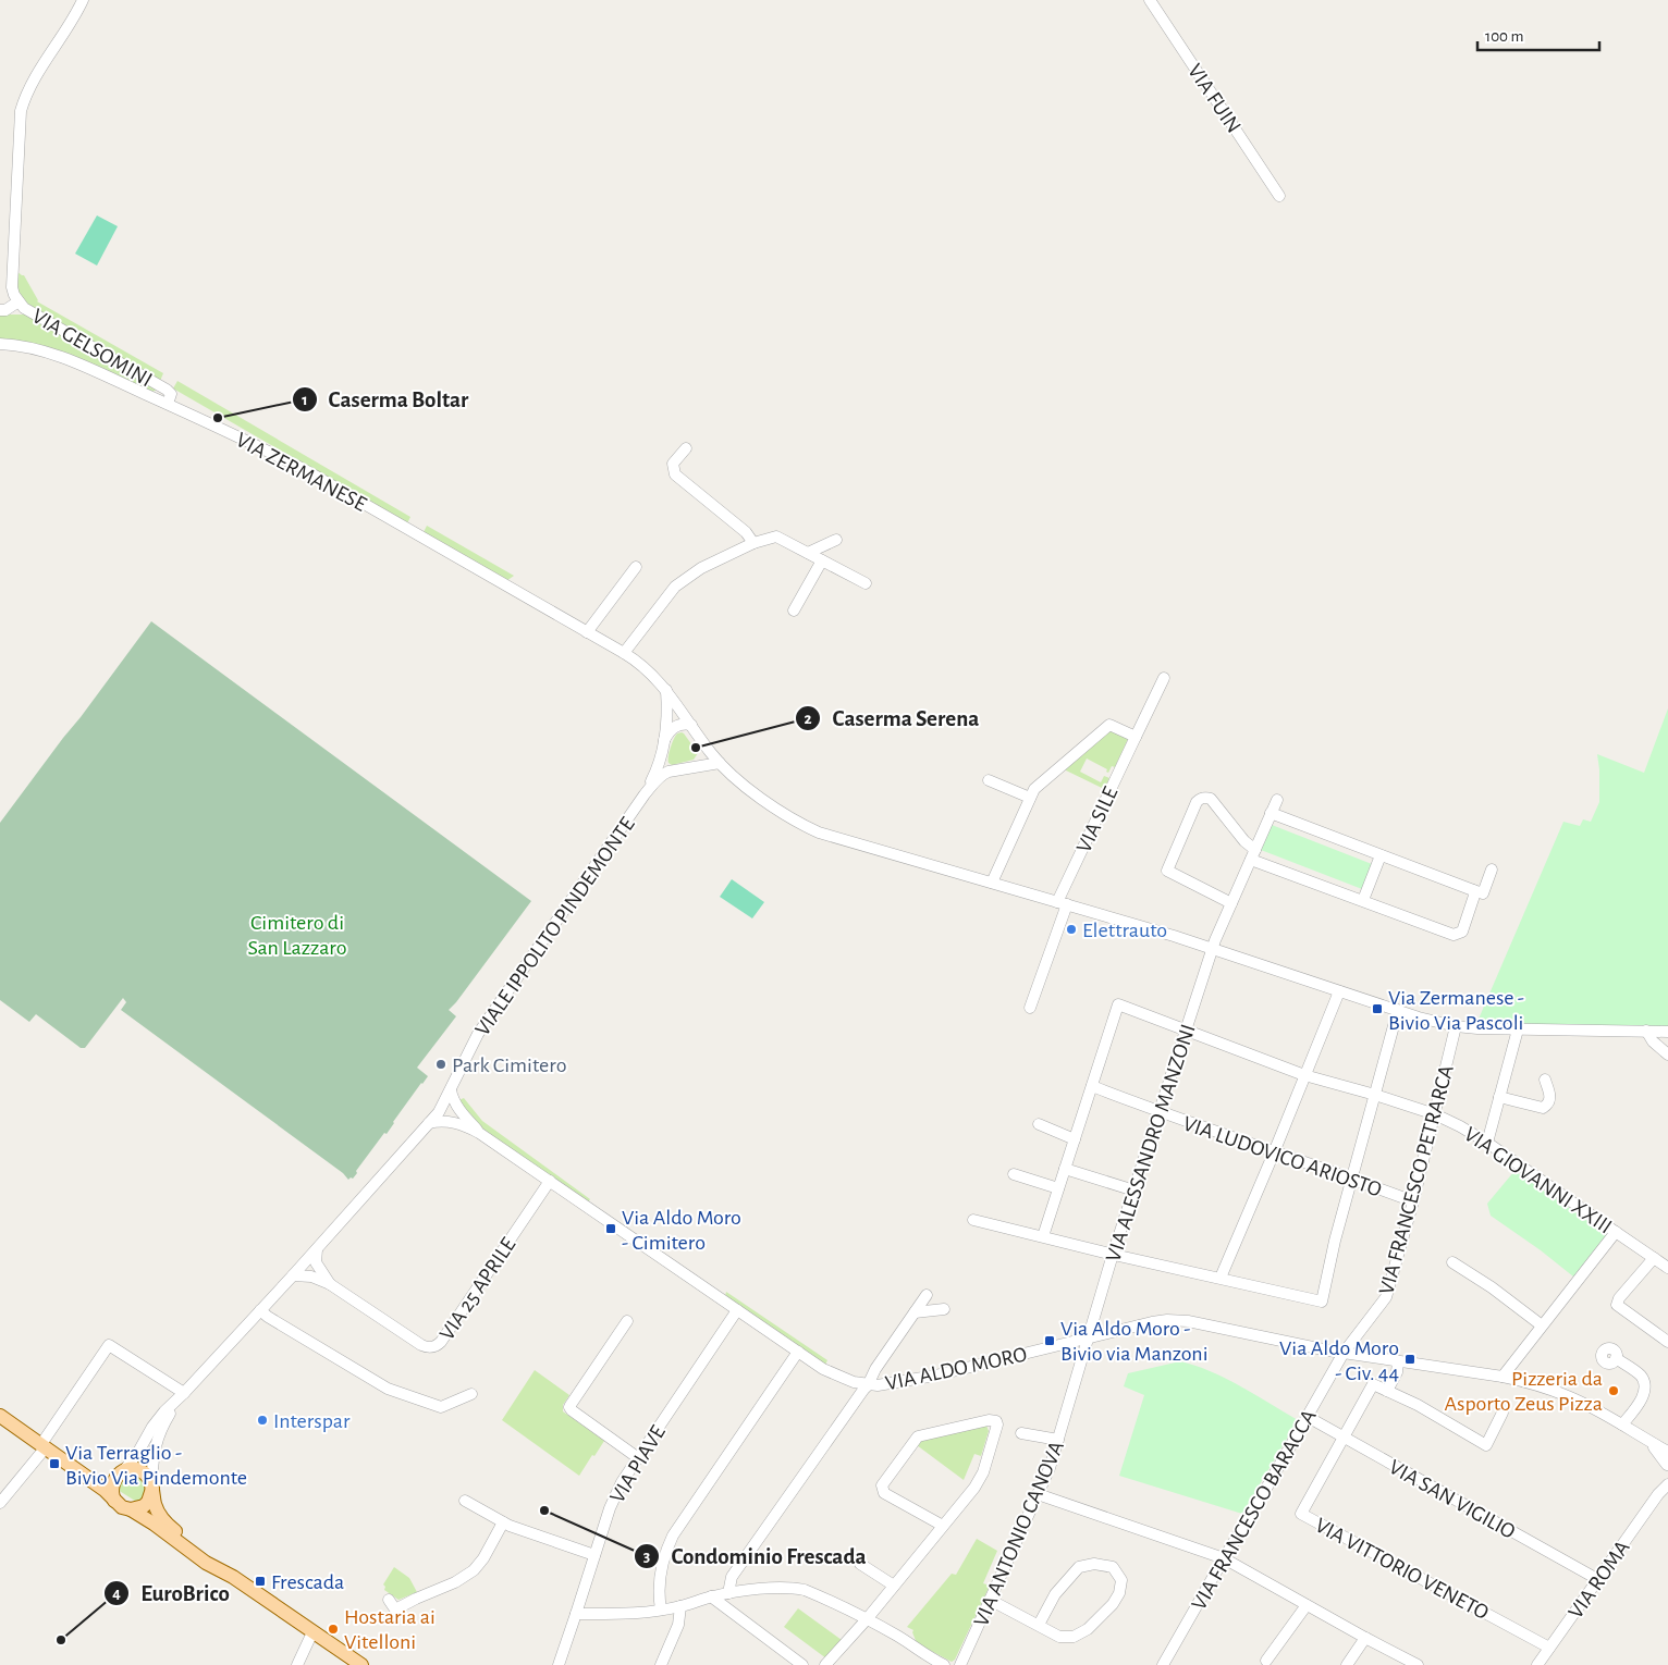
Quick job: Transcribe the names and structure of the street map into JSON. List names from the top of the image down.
{
  "streets": {
    "street": [
      "VIA FUIN",
      "VIA GELSOMINI",
      "VIA ZERMANESE",
      "VIA SILE",
      "VIALE IPPOLITO PINDEMONTE",
      "VIA ALESSANDRO MANZONI",
      "VIA LUDOVICO ARIOSTO",
      "VIA FRANCESCO PETRARCA",
      "VIA GIOVANNI XXIII",
      "VIA 25 APRILE",
      "VIA ALDO MORO",
      "VIA PIAVE",
      "VIA SAN VIGILIO",
      "VIA FRANCESCO BARACCA",
      "VIA ANTONIO CANOVA",
      "VIA VITTORIO VENETO",
      "VIA ROMA"
    ]
  },
  "crossings": [
    ["VIA GELSOMINI", "VIA ZERMANESE"],
    ["VIA ZERMANESE", "VIA SILE"],
    ["VIA ZERMANESE", "VIALE IPPOLITO PINDEMONTE"],
    ["VIA ZERMANESE", "VIA ALESSANDRO MANZONI"],
    ["VIA ZERMANESE", "VIA FRANCESCO PETRARCA"],
    ["VIALE IPPOLITO PINDEMONTE", "VIA 25 APRILE"],
    ["VIA ALESSANDRO MANZONI", "VIA LUDOVICO ARIOSTO"],
    ["VIA ALESSANDRO MANZONI", "VIA GIOVANNI XXIII"],
    ["VIA ALESSANDRO MANZONI", "VIA ALDO MORO"],
    ["VIA ALESSANDRO MANZONI", "VIA ANTONIO CANOVA"],
    ["VIA LUDOVICO ARIOSTO", "VIA FRANCESCO PETRARCA"],
    ["VIA LUDOVICO ARIOSTO", "VIA GIOVANNI XXIII"],
    ["VIA FRANCESCO PETRARCA", "VIA GIOVANNI XXIII"],
    ["VIA FRANCESCO PETRARCA", "VIA ALDO MORO"],
    ["VIA FRANCESCO PETRARCA", "VIA FRANCESCO BARACCA"],
    ["VIA 25 APRILE", "VIA ALDO MORO"],
    ["VIA ALDO MORO", "VIA PIAVE"],
    ["VIA ALDO MORO", "VIA FRANCESCO BARACCA"],
    ["VIA ALDO MORO", "VIA ANTONIO CANOVA"],
    ["VIA ALDO MORO", "VIA ROMA"],
    ["VIA SAN VIGILIO", "VIA FRANCESCO BARACCA"],
    ["VIA SAN VIGILIO", "VIA VITTORIO VENETO"],
    ["VIA SAN VIGILIO", "VIA ROMA"],
    ["VIA VITTORIO VENETO", "VIA ROMA"]
  ],
  "parks": ["Cimitero di San Lazzaro"],
  "places": {
    "other": [
      "Caserma Boltar",
      "Caserma Serena",
      "Elettrauto",
      "Park Cimitero",
      "Pizzeria da Asporto Zeus Pizza",
      "Interspar",
      "Condominio Frescada",
      "Hostaria ai Vitelloni",
      "EuroBrico"
    ],
    "transit": [
      "Via Zermanese - Bivio Via Pascoli",
      "Via Aldo Moro - Cimitero",
      "Via Aldo Moro - Bivio via Manzoni",
      "Via Aldo Moro - Civ. 44",
      "Via Terraglio - Bivio Via Pindemonte",
      "Frescada"
    ]
  },
  "scale_bar": "100 m"
}
